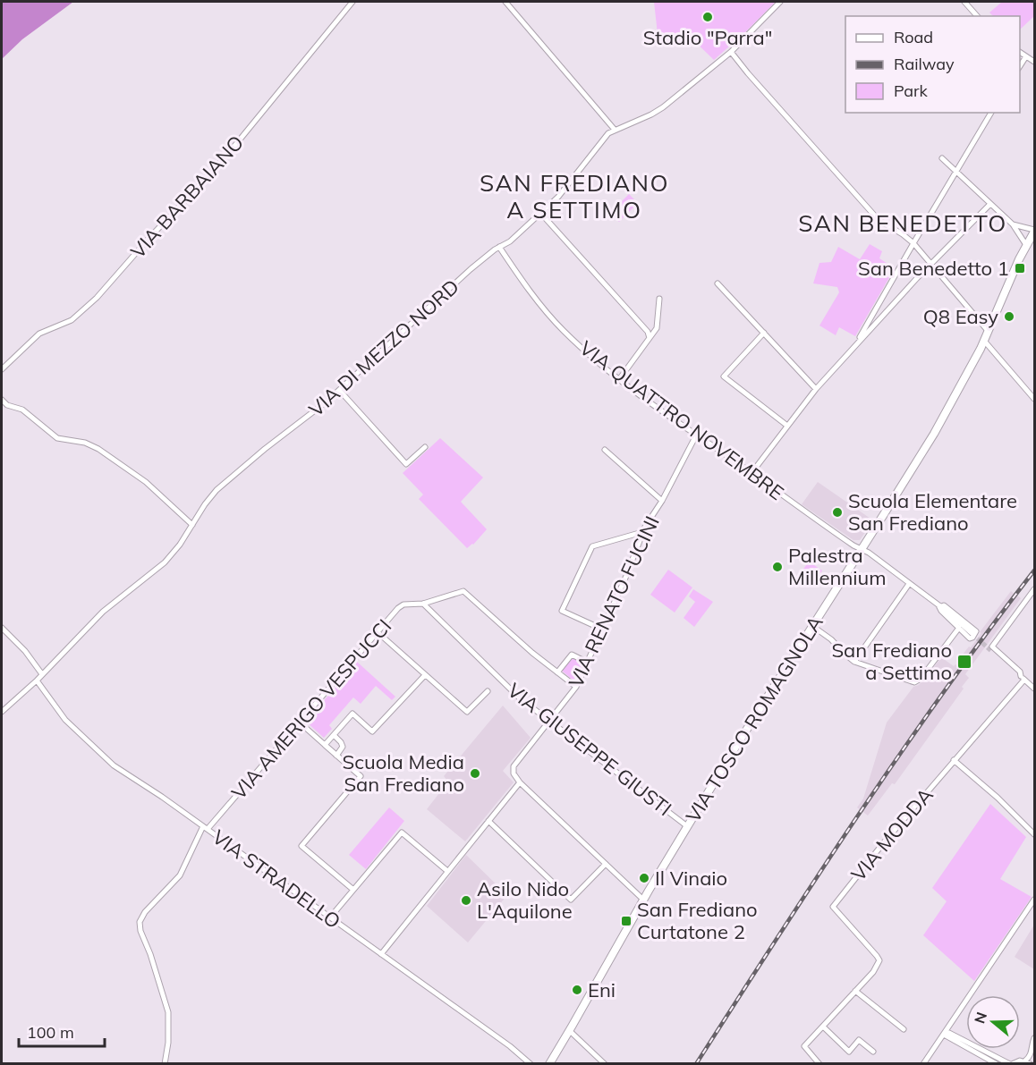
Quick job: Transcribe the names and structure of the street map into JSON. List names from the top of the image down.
{
  "streets": {
    "main road": ["VIA TOSCO ROMAGNOLA"],
    "street": [
      "VIA BARBAIANO",
      "VIA DI MEZZO NORD",
      "VIA QUATTRO NOVEMBRE",
      "VIA RENATO FUCINI",
      "VIA AMERIGO VESPUCCI",
      "VIA GIUSEPPE GIUSTI",
      "VIA MODDA",
      "VIA STRADELLO"
    ]
  },
  "crossings": [
    ["VIA DI MEZZO NORD", "VIA QUATTRO NOVEMBRE"],
    ["VIA DI MEZZO NORD", "VIA STRADELLO"],
    ["VIA QUATTRO NOVEMBRE", "VIA RENATO FUCINI"],
    ["VIA QUATTRO NOVEMBRE", "VIA TOSCO ROMAGNOLA"],
    ["VIA RENATO FUCINI", "VIA GIUSEPPE GIUSTI"],
    ["VIA AMERIGO VESPUCCI", "VIA GIUSEPPE GIUSTI"],
    ["VIA AMERIGO VESPUCCI", "VIA STRADELLO"],
    ["VIA TOSCO ROMAGNOLA", "VIA GIUSEPPE GIUSTI"]
  ],
  "districts": ["SAN FREDIANO A SETTIMO", "SAN BENEDETTO"],
  "places": {
    "other": [
      "Stadio \"Parra\"",
      "Q8 Easy",
      "Scuola Elementare San Frediano",
      "Palestra Millennium",
      "Scuola Media San Frediano",
      "Il Vinaio",
      "Asilo Nido L'Aquilone",
      "Eni"
    ],
    "transit": ["San Benedetto 1", "San Frediano a Settimo", "San Frediano Curtatone 2"]
  },
  "legend": ["Road", "Railway", "Park"],
  "scale_bar": "100 m",
  "north": "left"
}
